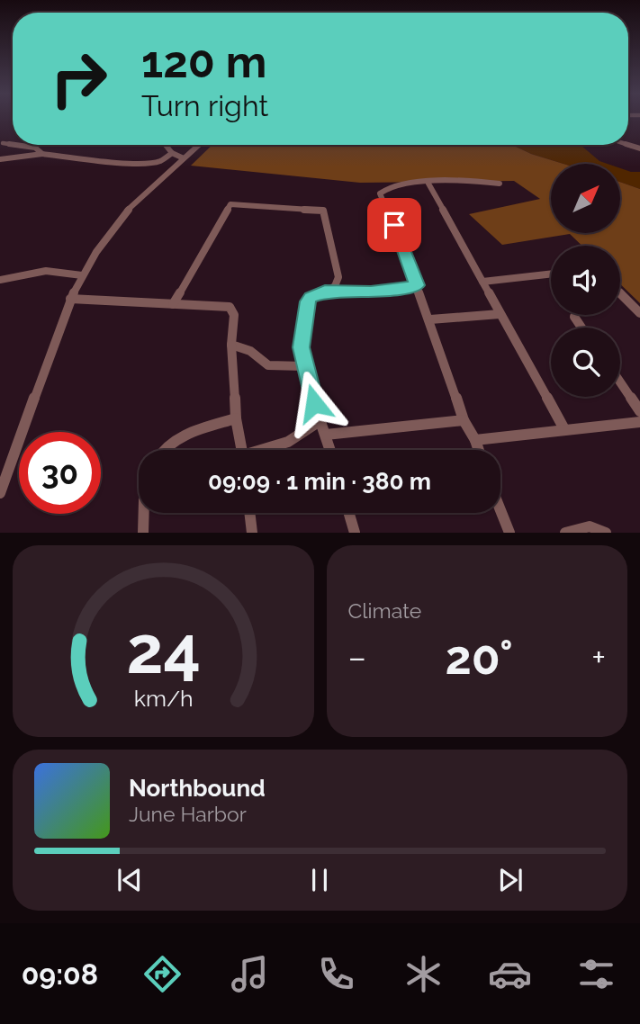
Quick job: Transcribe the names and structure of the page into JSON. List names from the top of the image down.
{
  "north": "top right",
  "page": {
    "turn": ["120 m", "Turn right"],
    "limit": "30",
    "trip": "09:09 · 1 min · 380 m",
    "tile": "Climate",
    "heat": ["−", "20°", "+"],
    "song": ["Northbound", "June Harbor"],
    "tabs": "09:08",
    "gauge": ["24", "km/h"]
  }
}
